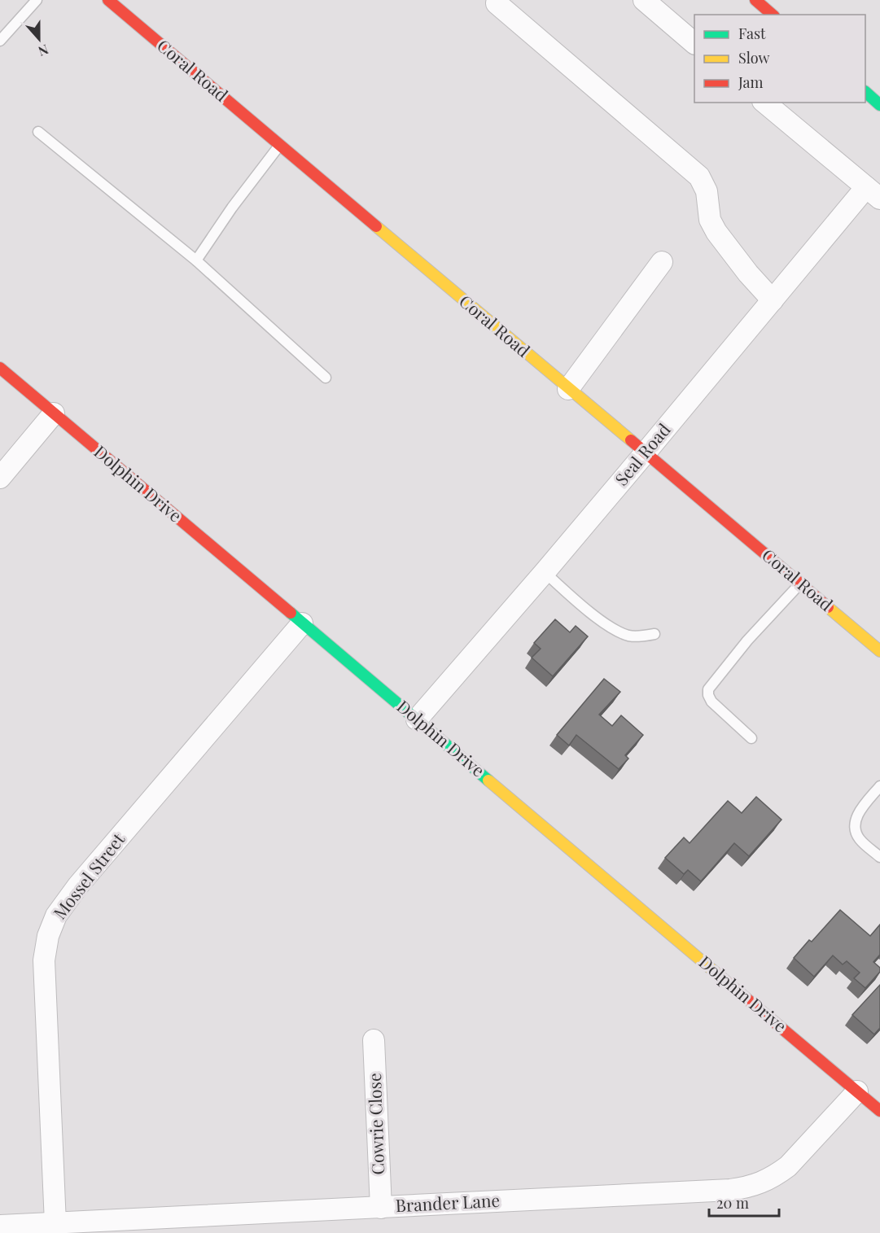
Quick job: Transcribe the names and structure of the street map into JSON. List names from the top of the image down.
{
  "streets": {
    "street": [
      "Coral Road",
      "Seal Road",
      "Dolphin Drive",
      "Mossel Street",
      "Cowrie Close",
      "Brander Lane"
    ]
  },
  "crossings": [
    ["Coral Road", "Seal Road"],
    ["Seal Road", "Dolphin Drive"],
    ["Dolphin Drive", "Mossel Street"],
    ["Dolphin Drive", "Brander Lane"],
    ["Mossel Street", "Brander Lane"],
    ["Cowrie Close", "Brander Lane"]
  ],
  "legend": ["Fast", "Slow", "Jam"],
  "scale_bar": "20 m",
  "north": "bottom"
}
